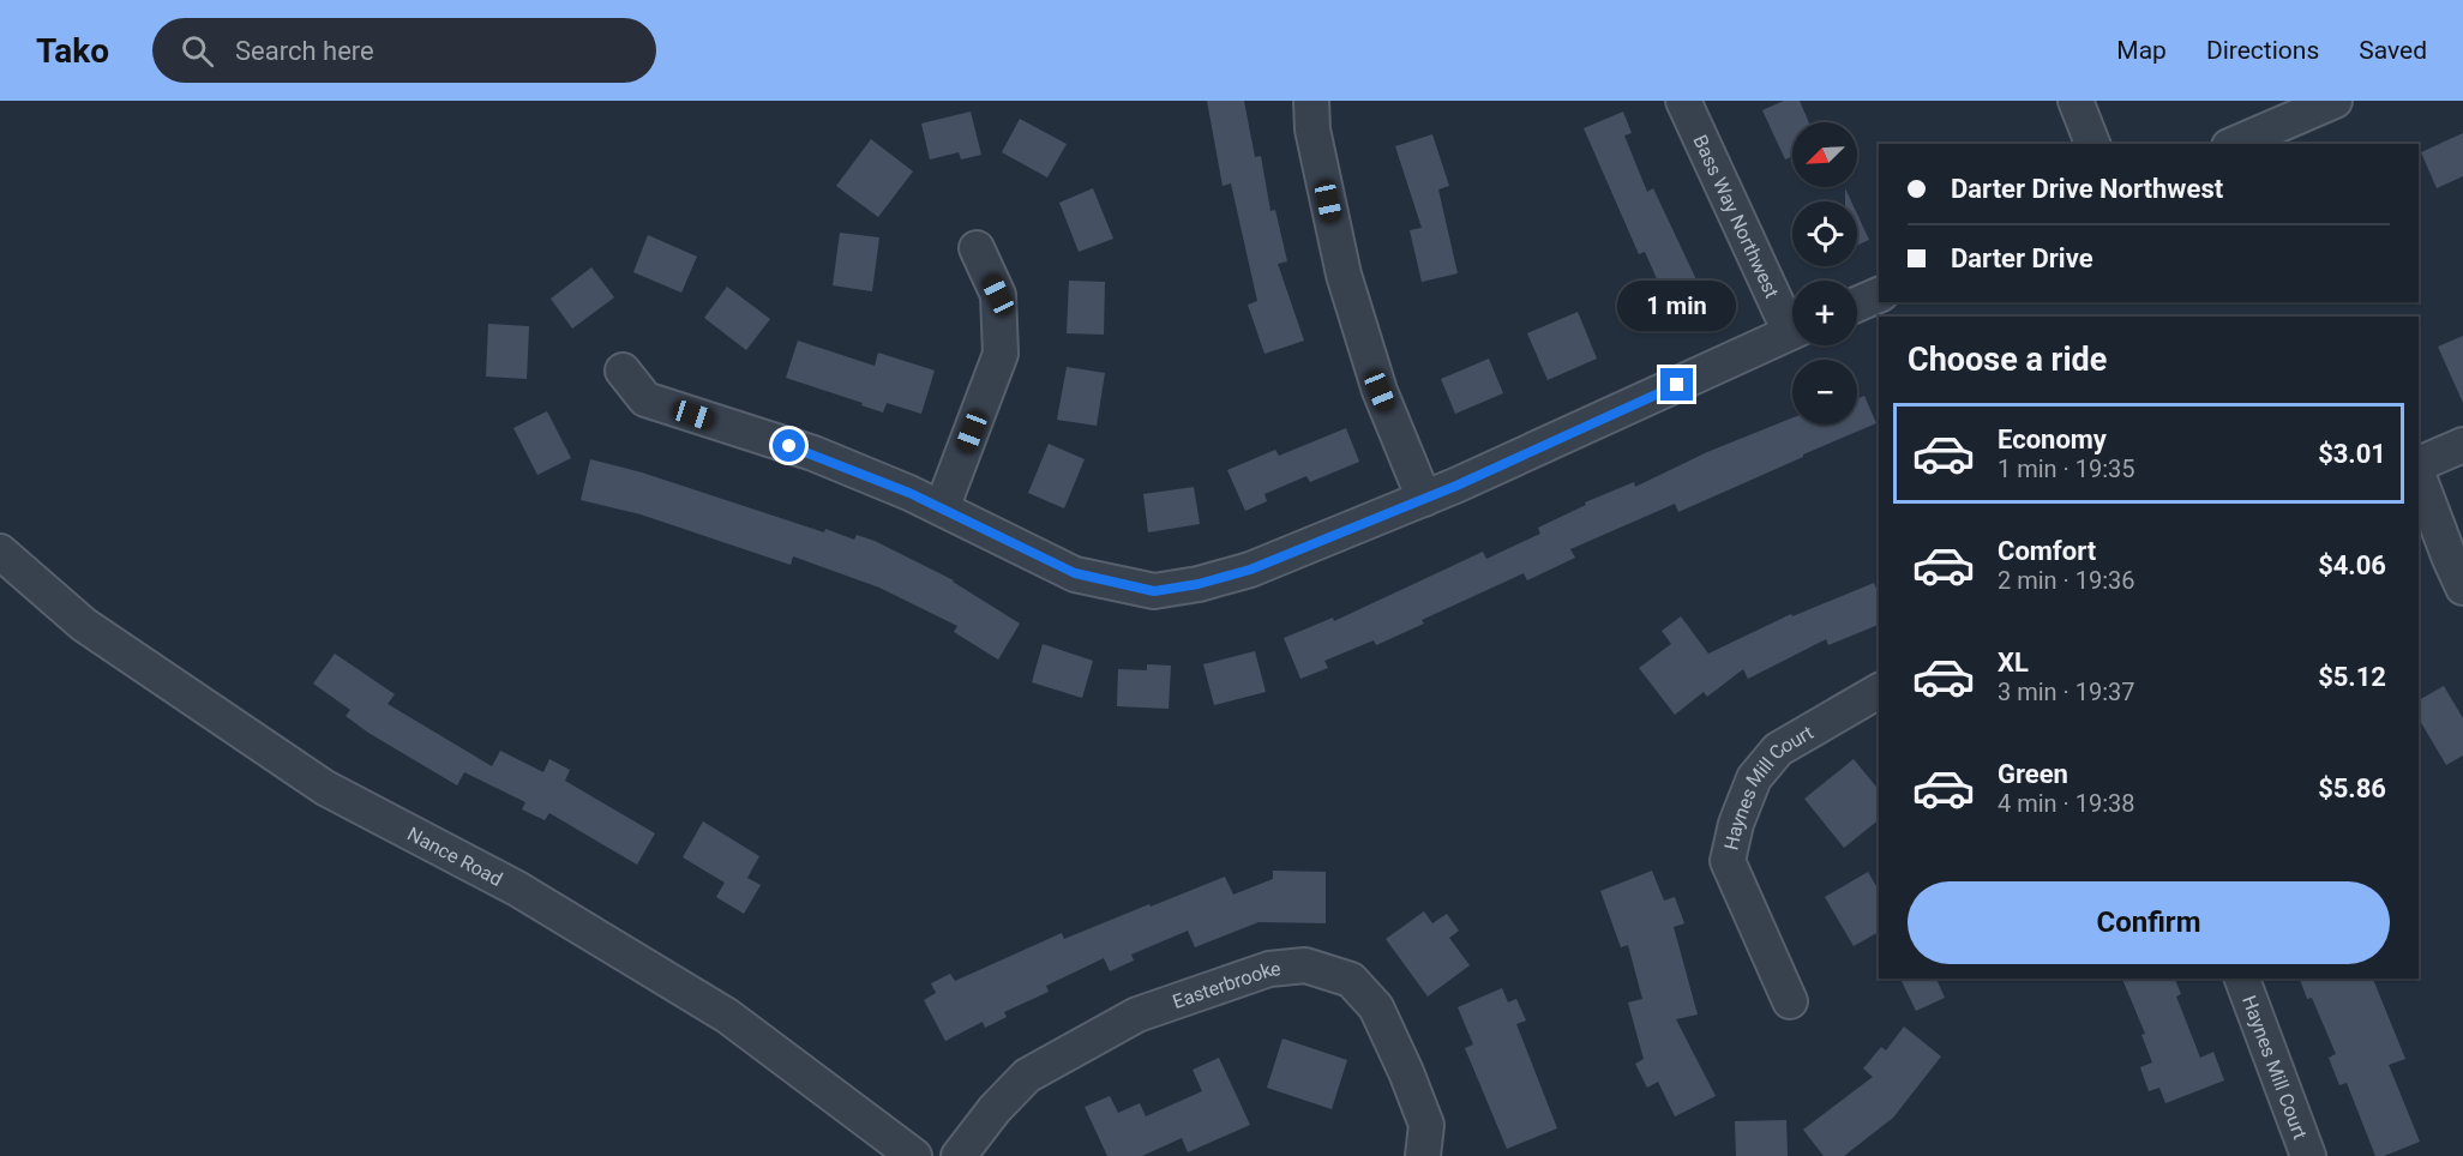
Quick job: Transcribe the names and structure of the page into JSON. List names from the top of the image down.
{
  "streets": {
    "street": [
      "Bass Way Northwest",
      "Haynes Mill Court",
      "Nance Road",
      "Easterbrooke"
    ]
  },
  "north": "bottom left",
  "page": {
    "header": "Tako",
    "search": "Search here",
    "nav": ["Map", "Directions", "Saved"],
    "map_buttons": ["+", "−"],
    "banner": ["Darter Drive Northwest", "Darter Drive"],
    "bubble": "1 min",
    "heading": "Choose a ride",
    "list": [
      {
        "name": "Economy",
        "note": "1 min · 19:35",
        "value": "$3.01"
      },
      {
        "name": "Comfort",
        "note": "2 min · 19:36",
        "value": "$4.06"
      },
      {
        "name": "XL",
        "note": "3 min · 19:37",
        "value": "$5.12"
      },
      {
        "name": "Green",
        "note": "4 min · 19:38",
        "value": "$5.86"
      }
    ],
    "buttons": "Confirm"
  }
}
